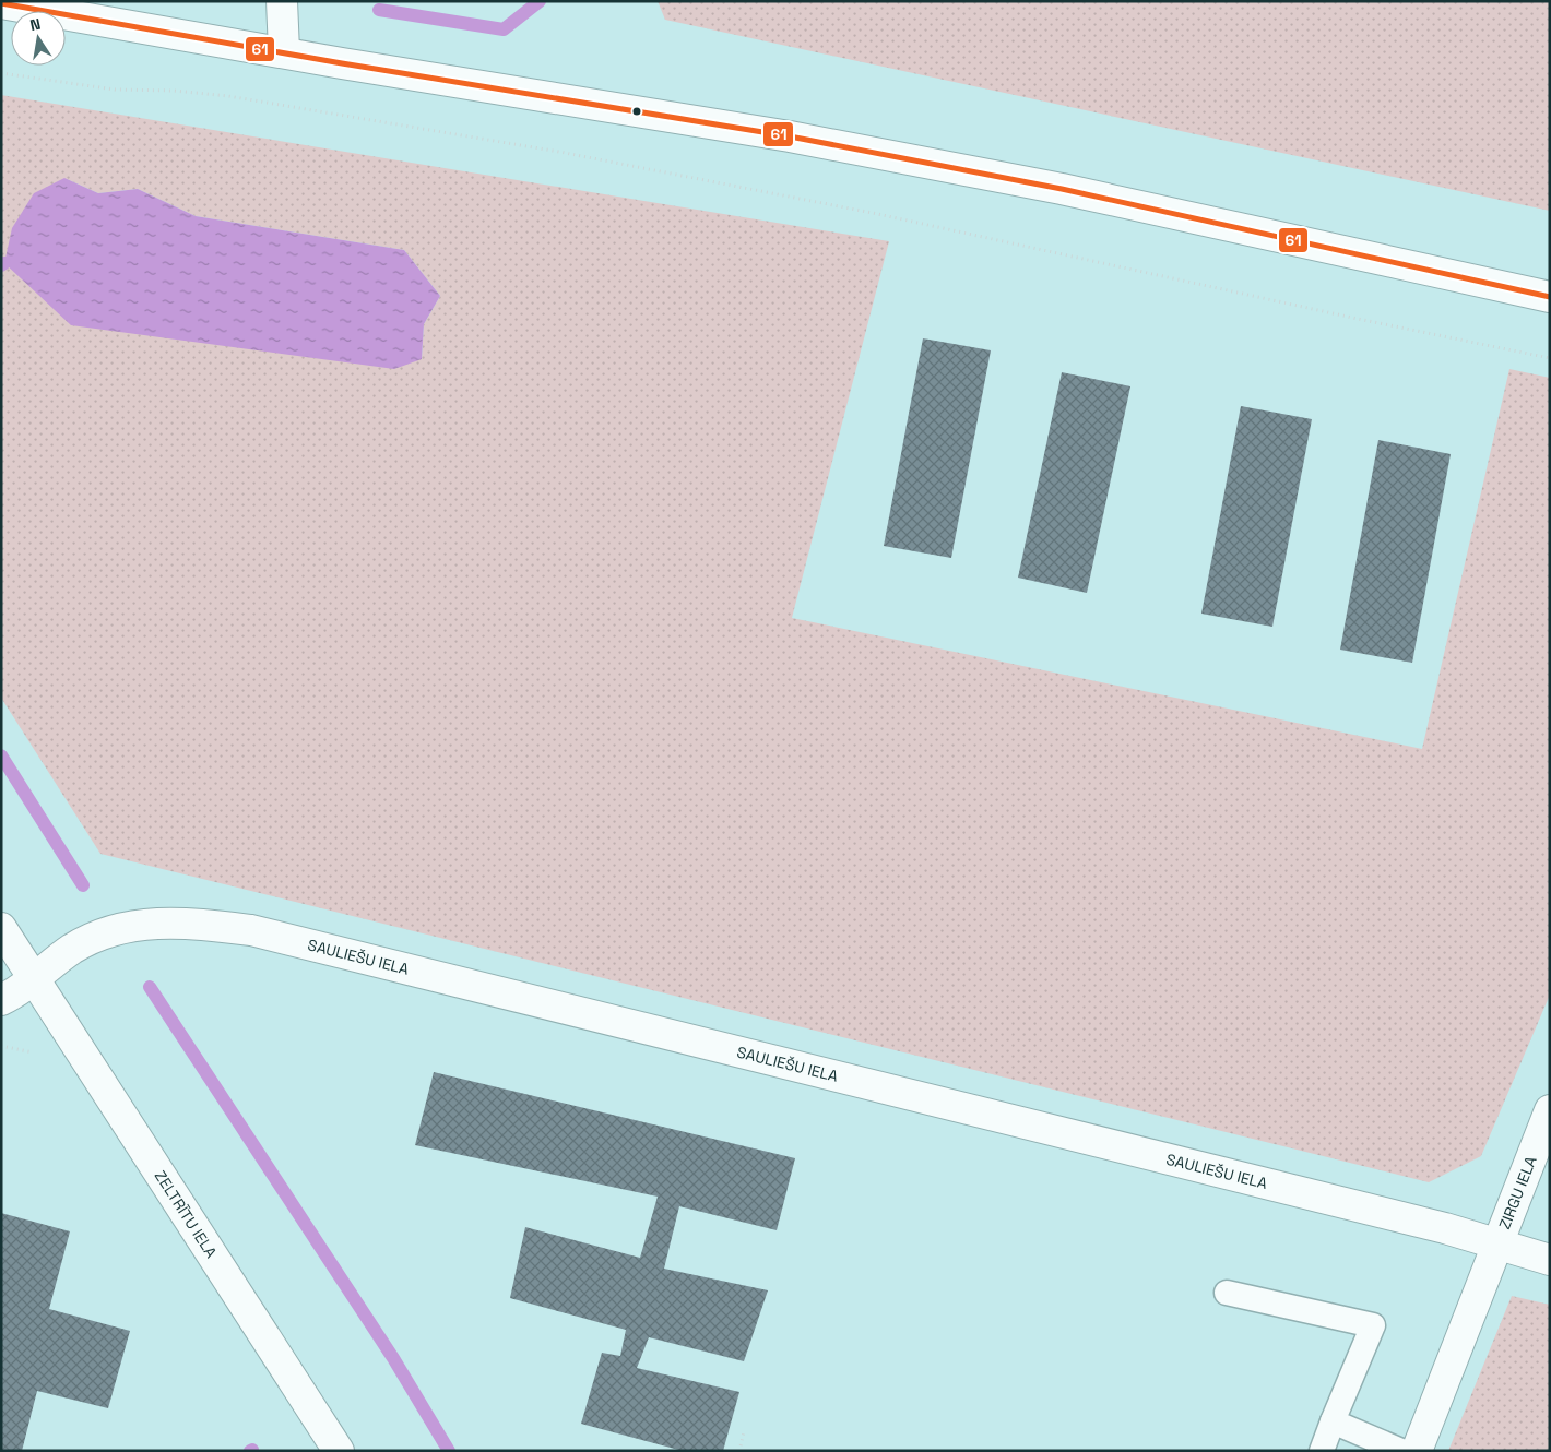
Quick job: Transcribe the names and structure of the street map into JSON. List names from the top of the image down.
{
  "streets": {
    "street": ["SAULIEŠU IELA", "ZIRGU IELA", "ZELTRĪTU IELA"]
  },
  "crossings": [
    ["SAULIEŠU IELA", "ZIRGU IELA"],
    ["SAULIEŠU IELA", "ZELTRĪTU IELA"]
  ],
  "lines": ["transit line 61"],
  "north": "top"
}
